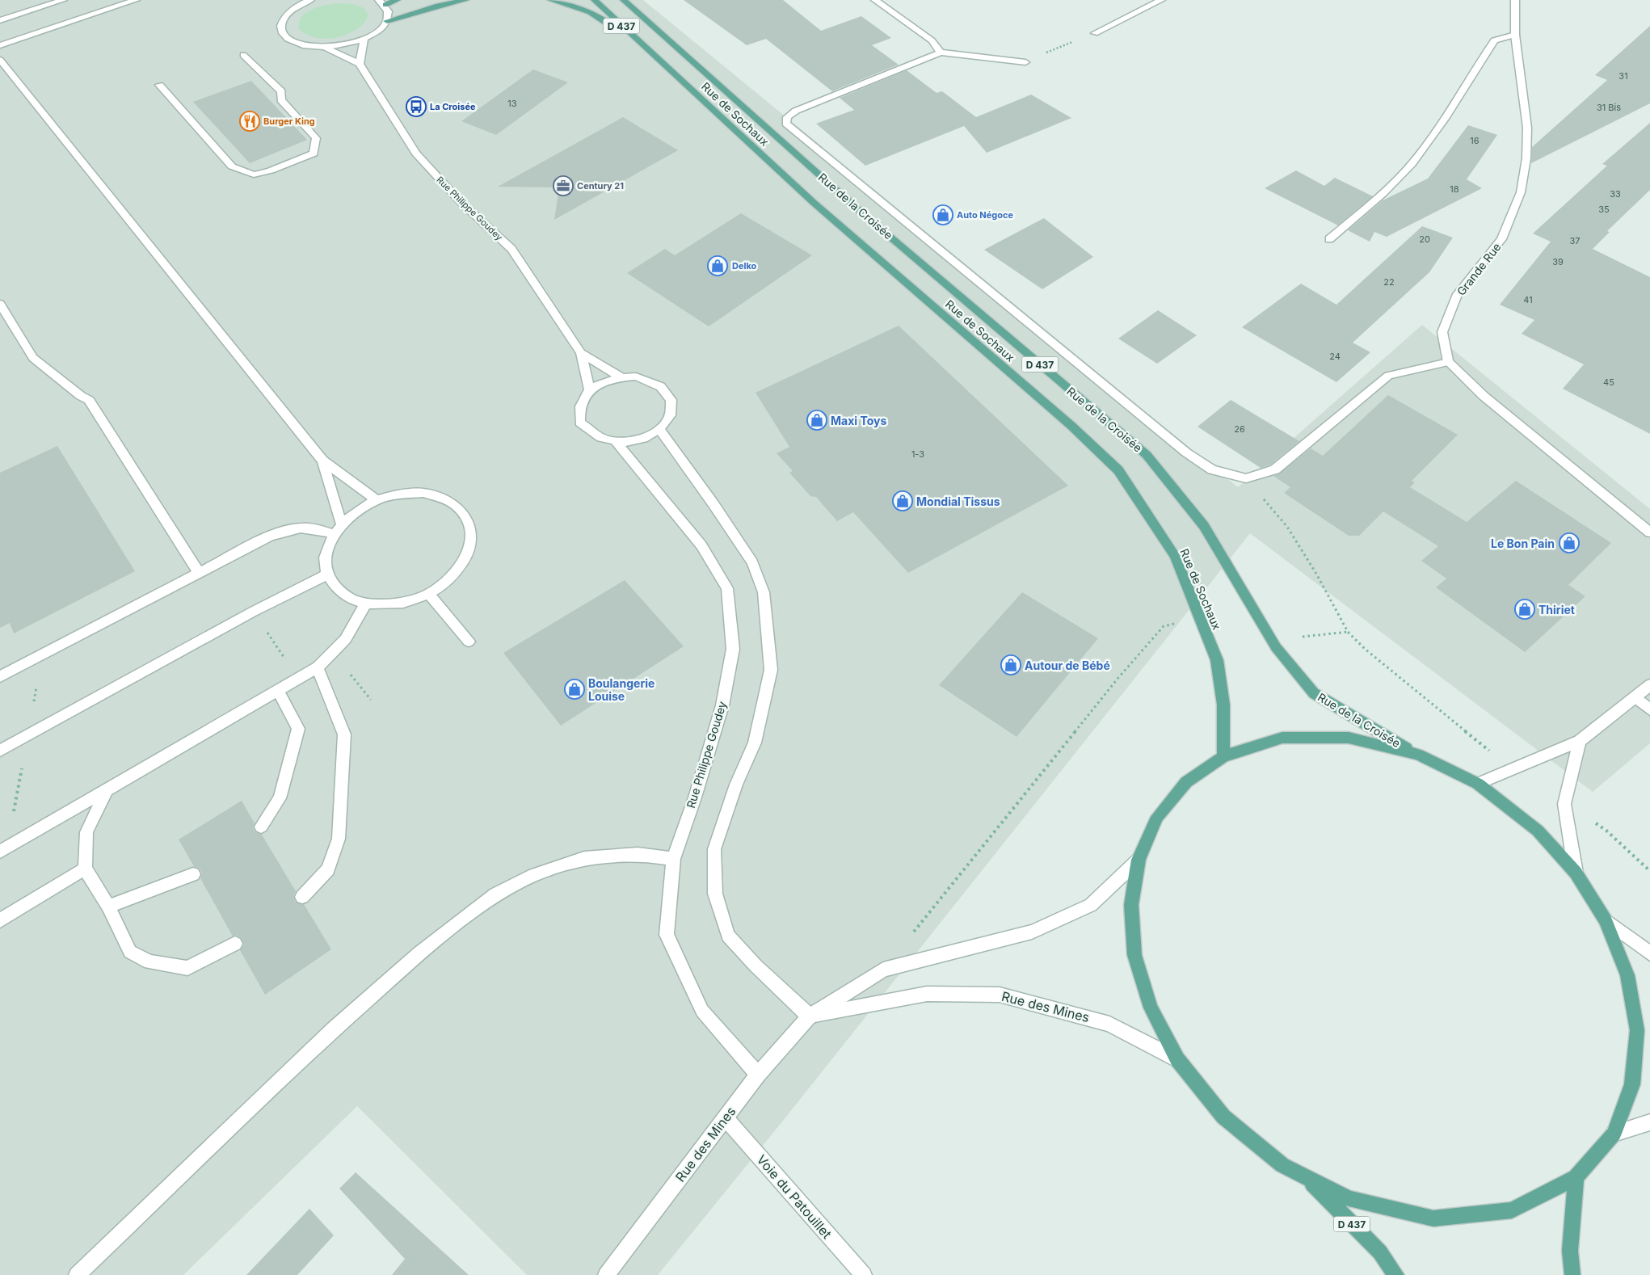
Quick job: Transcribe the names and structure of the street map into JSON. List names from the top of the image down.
{
  "streets": {
    "main road": ["D 437", "Rue de Sochaux", "Rue de la Croisée"],
    "street": [
      "Rue Philippe Goudey",
      "Grande Rue",
      "Rue des Mines",
      "Voie du Patouillet"
    ]
  },
  "crossings": [
    ["Rue Philippe Goudey", "Rue des Mines"],
    ["Rue des Mines", "Voie du Patouillet"]
  ],
  "places": {
    "bus stop": ["La Croisée"],
    "restaurant": ["Burger King"],
    "office": ["Century 21"],
    "shop": [
      "Auto Négoce",
      "Delko",
      "Maxi Toys",
      "Mondial Tissus",
      "Le Bon Pain",
      "Thiriet",
      "Autour de Bébé",
      "Boulangerie Louise"
    ]
  },
  "house_numbers": [
    "31",
    "13",
    "31 Bis",
    "16",
    "18",
    "33",
    "35",
    "20",
    "37",
    "39",
    "22",
    "41",
    "24",
    "45",
    "26",
    "1-3"
  ]
}
